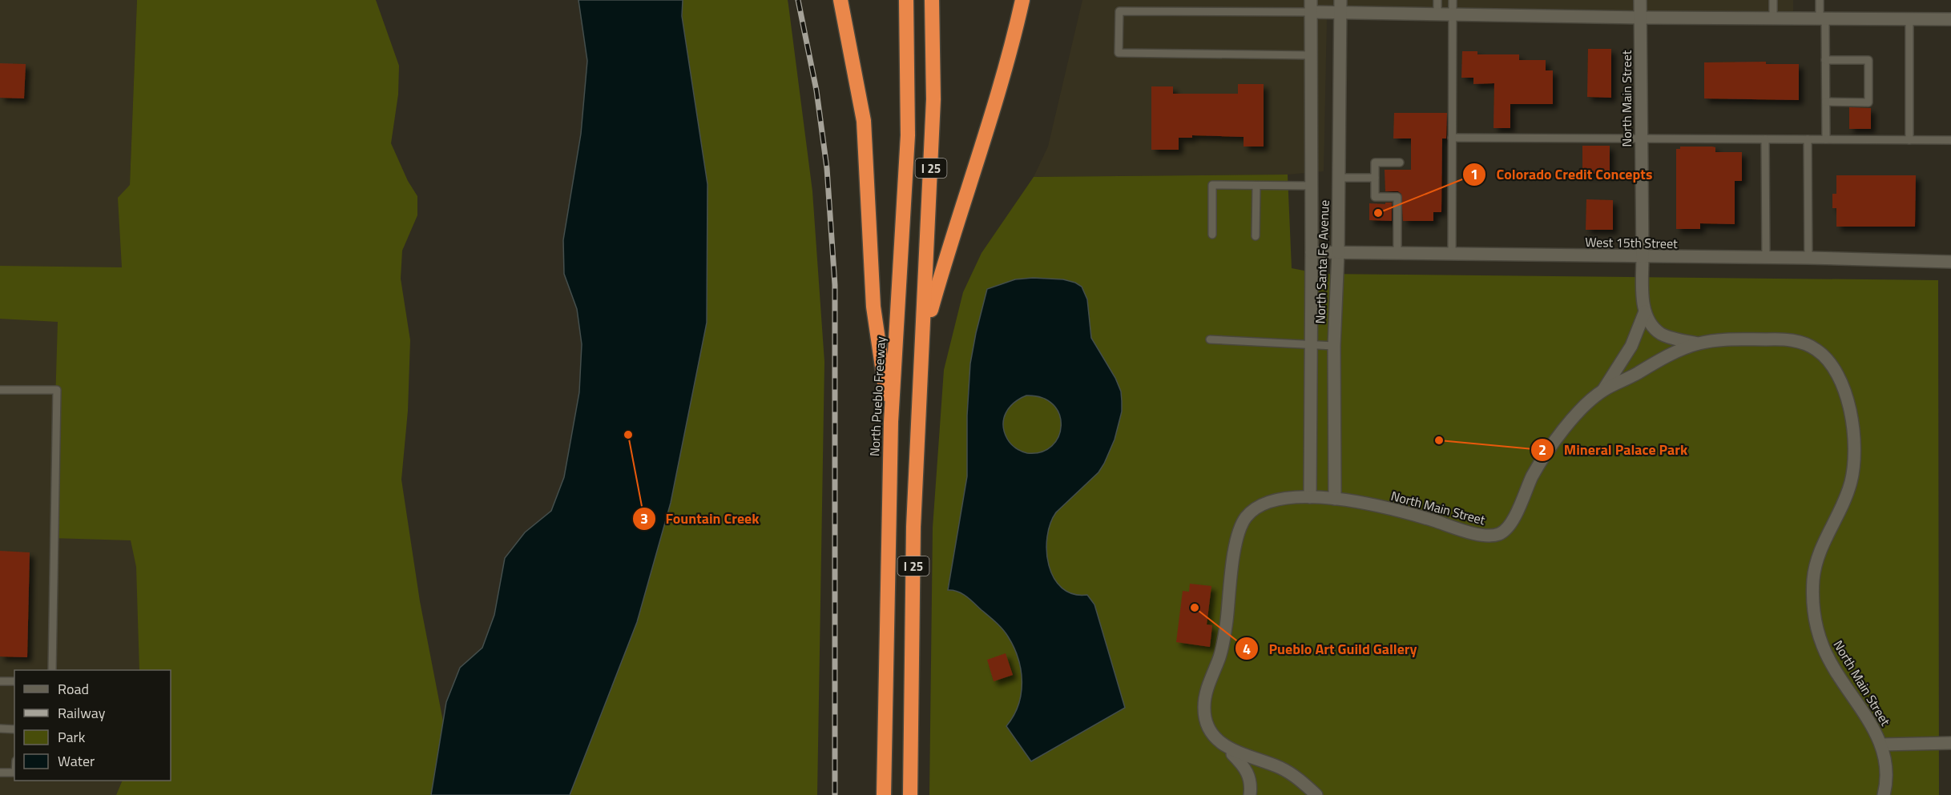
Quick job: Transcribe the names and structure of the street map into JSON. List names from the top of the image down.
{
  "streets": {
    "highway": ["I 25", "North Pueblo Freeway"],
    "street": ["North Main Street", "West 15th Street", "North Santa Fe Avenue"]
  },
  "crossings": [
    ["North Main Street", "West 15th Street"],
    ["North Main Street", "North Santa Fe Avenue"],
    ["West 15th Street", "North Santa Fe Avenue"]
  ],
  "places": [
    "Colorado Credit Concepts",
    "Fountain Creek",
    "Mineral Palace Park",
    "Pueblo Art Guild Gallery"
  ],
  "legend": [
    "Road",
    "Railway",
    "Park",
    "Water"
  ]
}
